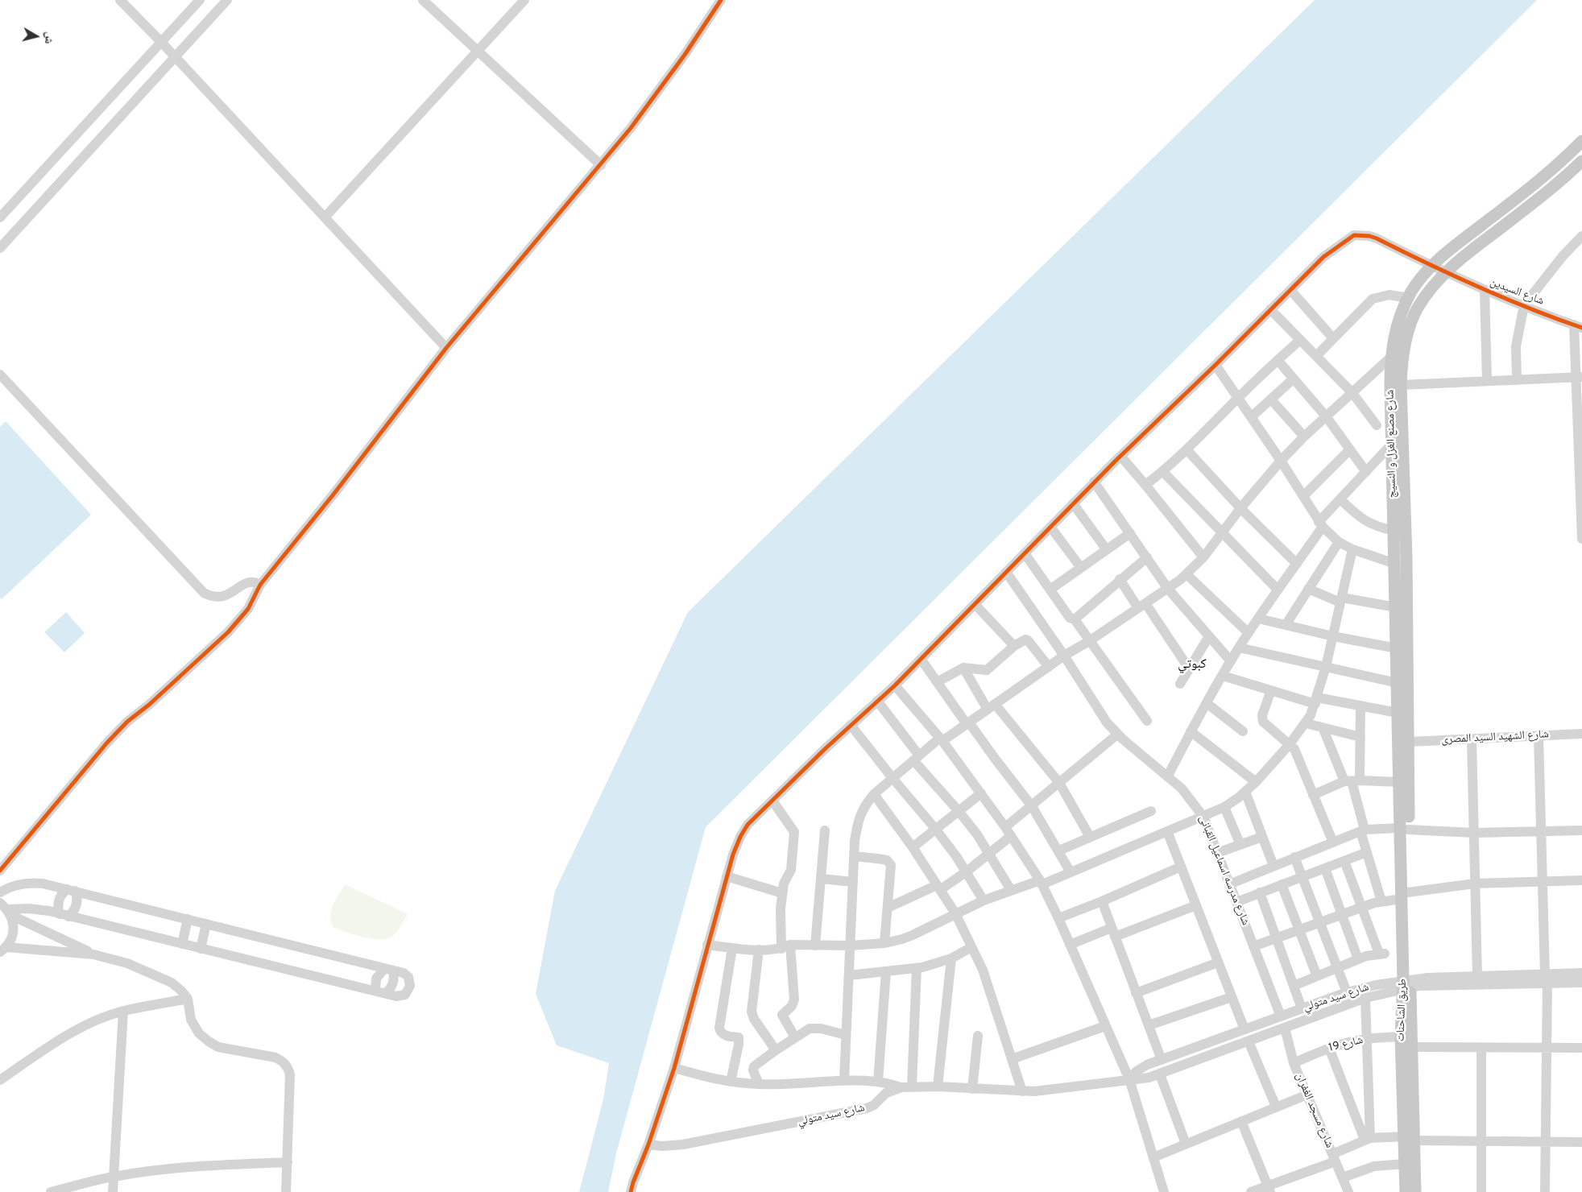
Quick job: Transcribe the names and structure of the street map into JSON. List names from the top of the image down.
{
  "streets": {
    "main road": ["شارع مصنع الغزل و النسيج", "طريق الشاحنات"],
    "street": [
      "شارع السيدين",
      "شارع الشهيد السيد المصرى",
      "شارع مدرسه اسماعيل القبانى",
      "شارع سيد متولي",
      "شارع 19",
      "شارع مسجد الغفران"
    ]
  },
  "crossings": [
    ["شارع السيدين", "شارع مصنع الغزل و النسيج"],
    ["شارع السيدين", "شارع مدرسه اسماعيل القبانى"],
    ["شارع السيدين", "شارع سيد متولي"],
    ["شارع مصنع الغزل و النسيج", "شارع الشهيد السيد المصرى"],
    ["شارع مصنع الغزل و النسيج", "طريق الشاحنات"],
    ["شارع مدرسه اسماعيل القبانى", "شارع سيد متولي"],
    ["شارع سيد متولي", "طريق الشاحنات"],
    ["شارع سيد متولي", "شارع مسجد الغفران"],
    ["طريق الشاحنات", "شارع 19"],
    ["شارع 19", "شارع مسجد الغفران"]
  ],
  "districts": ["كبوتي"],
  "north": "right"
}
